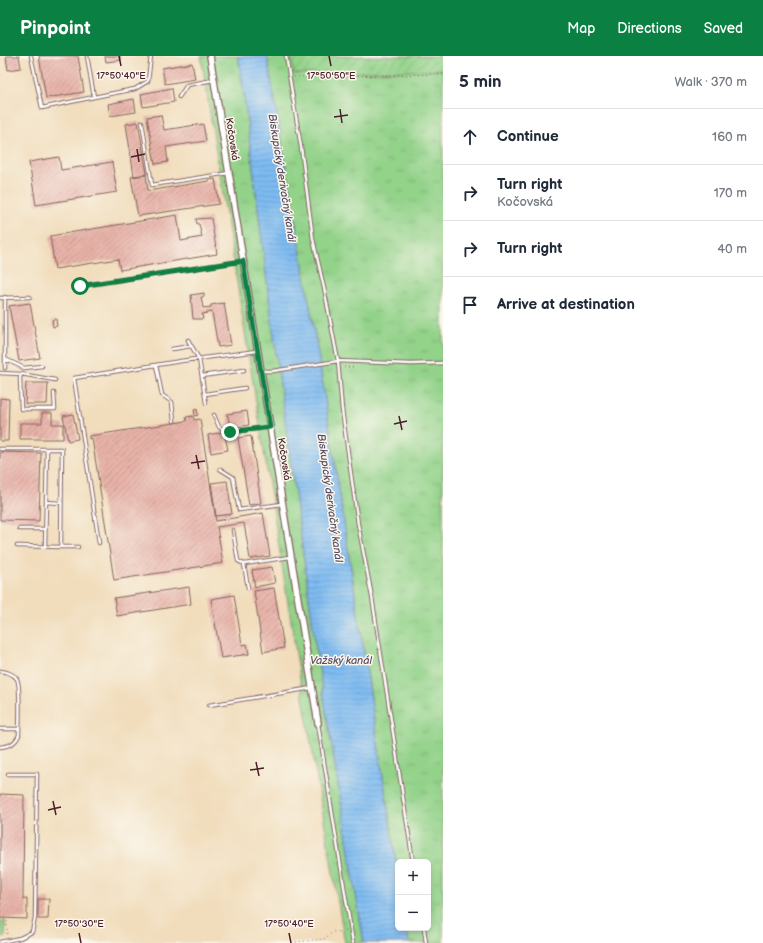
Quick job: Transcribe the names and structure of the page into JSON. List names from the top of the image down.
{
  "streets": {
    "street": ["Kočovská"]
  },
  "water": ["Biskupický derivačný kanál", "Važský kanál"],
  "page": {
    "header": "Pinpoint",
    "nav": ["Map", "Directions", "Saved"],
    "heading": ["5 min", "Walk · 370 m"],
    "list": [
      ["Continue", "160 m"],
      ["Turn right", "Kočovská", "170 m"],
      ["Turn right", "40 m"],
      "Arrive at destination"
    ],
    "map_buttons": ["+", "−"]
  },
  "coordinates": ["17°50'40\"E", "17°50'50\"E", "17°50'30\"E"]
}
